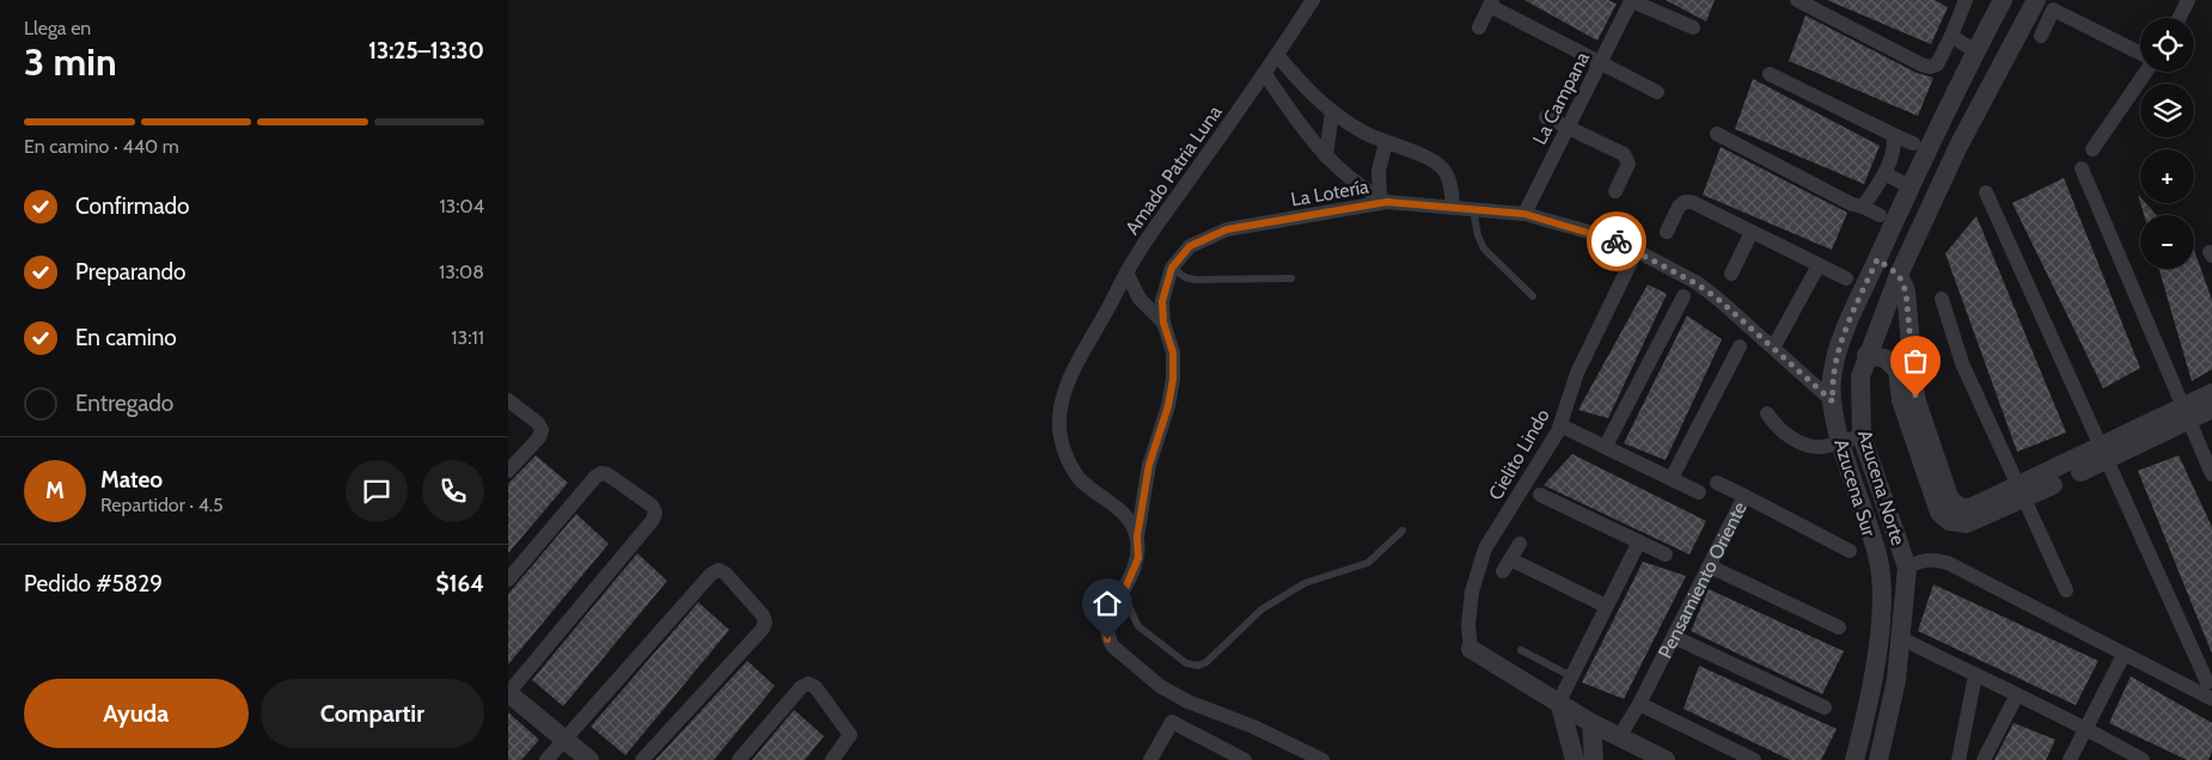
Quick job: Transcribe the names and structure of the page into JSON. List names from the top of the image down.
{
  "streets": {
    "street": [
      "La Campana",
      "Amado Patria Luna",
      "La Lotería",
      "Cielito Lindo",
      "Azucena Sur",
      "Azucena Norte",
      "Pensamiento Oriente"
    ]
  },
  "crossings": [
    ["La Campana", "La Lotería"],
    ["Amado Patria Luna", "La Lotería"],
    ["La Lotería", "Cielito Lindo"],
    ["La Lotería", "Azucena Sur"]
  ],
  "page": {
    "heading": ["3 min", "Llega en", "13:25–13:30"],
    "panel": [
      "Mateo",
      "Repartidor · 4.5",
      "Pedido #5829",
      "$164"
    ],
    "map_buttons": ["+", "−"],
    "bar": "En camino · 440 m",
    "list": [
      ["Confirmado", "13:04"],
      ["Preparando", "13:08"],
      ["En camino", "13:11"],
      "Entregado"
    ],
    "round": "M",
    "buttons": ["Ayuda", "Compartir"]
  }
}
